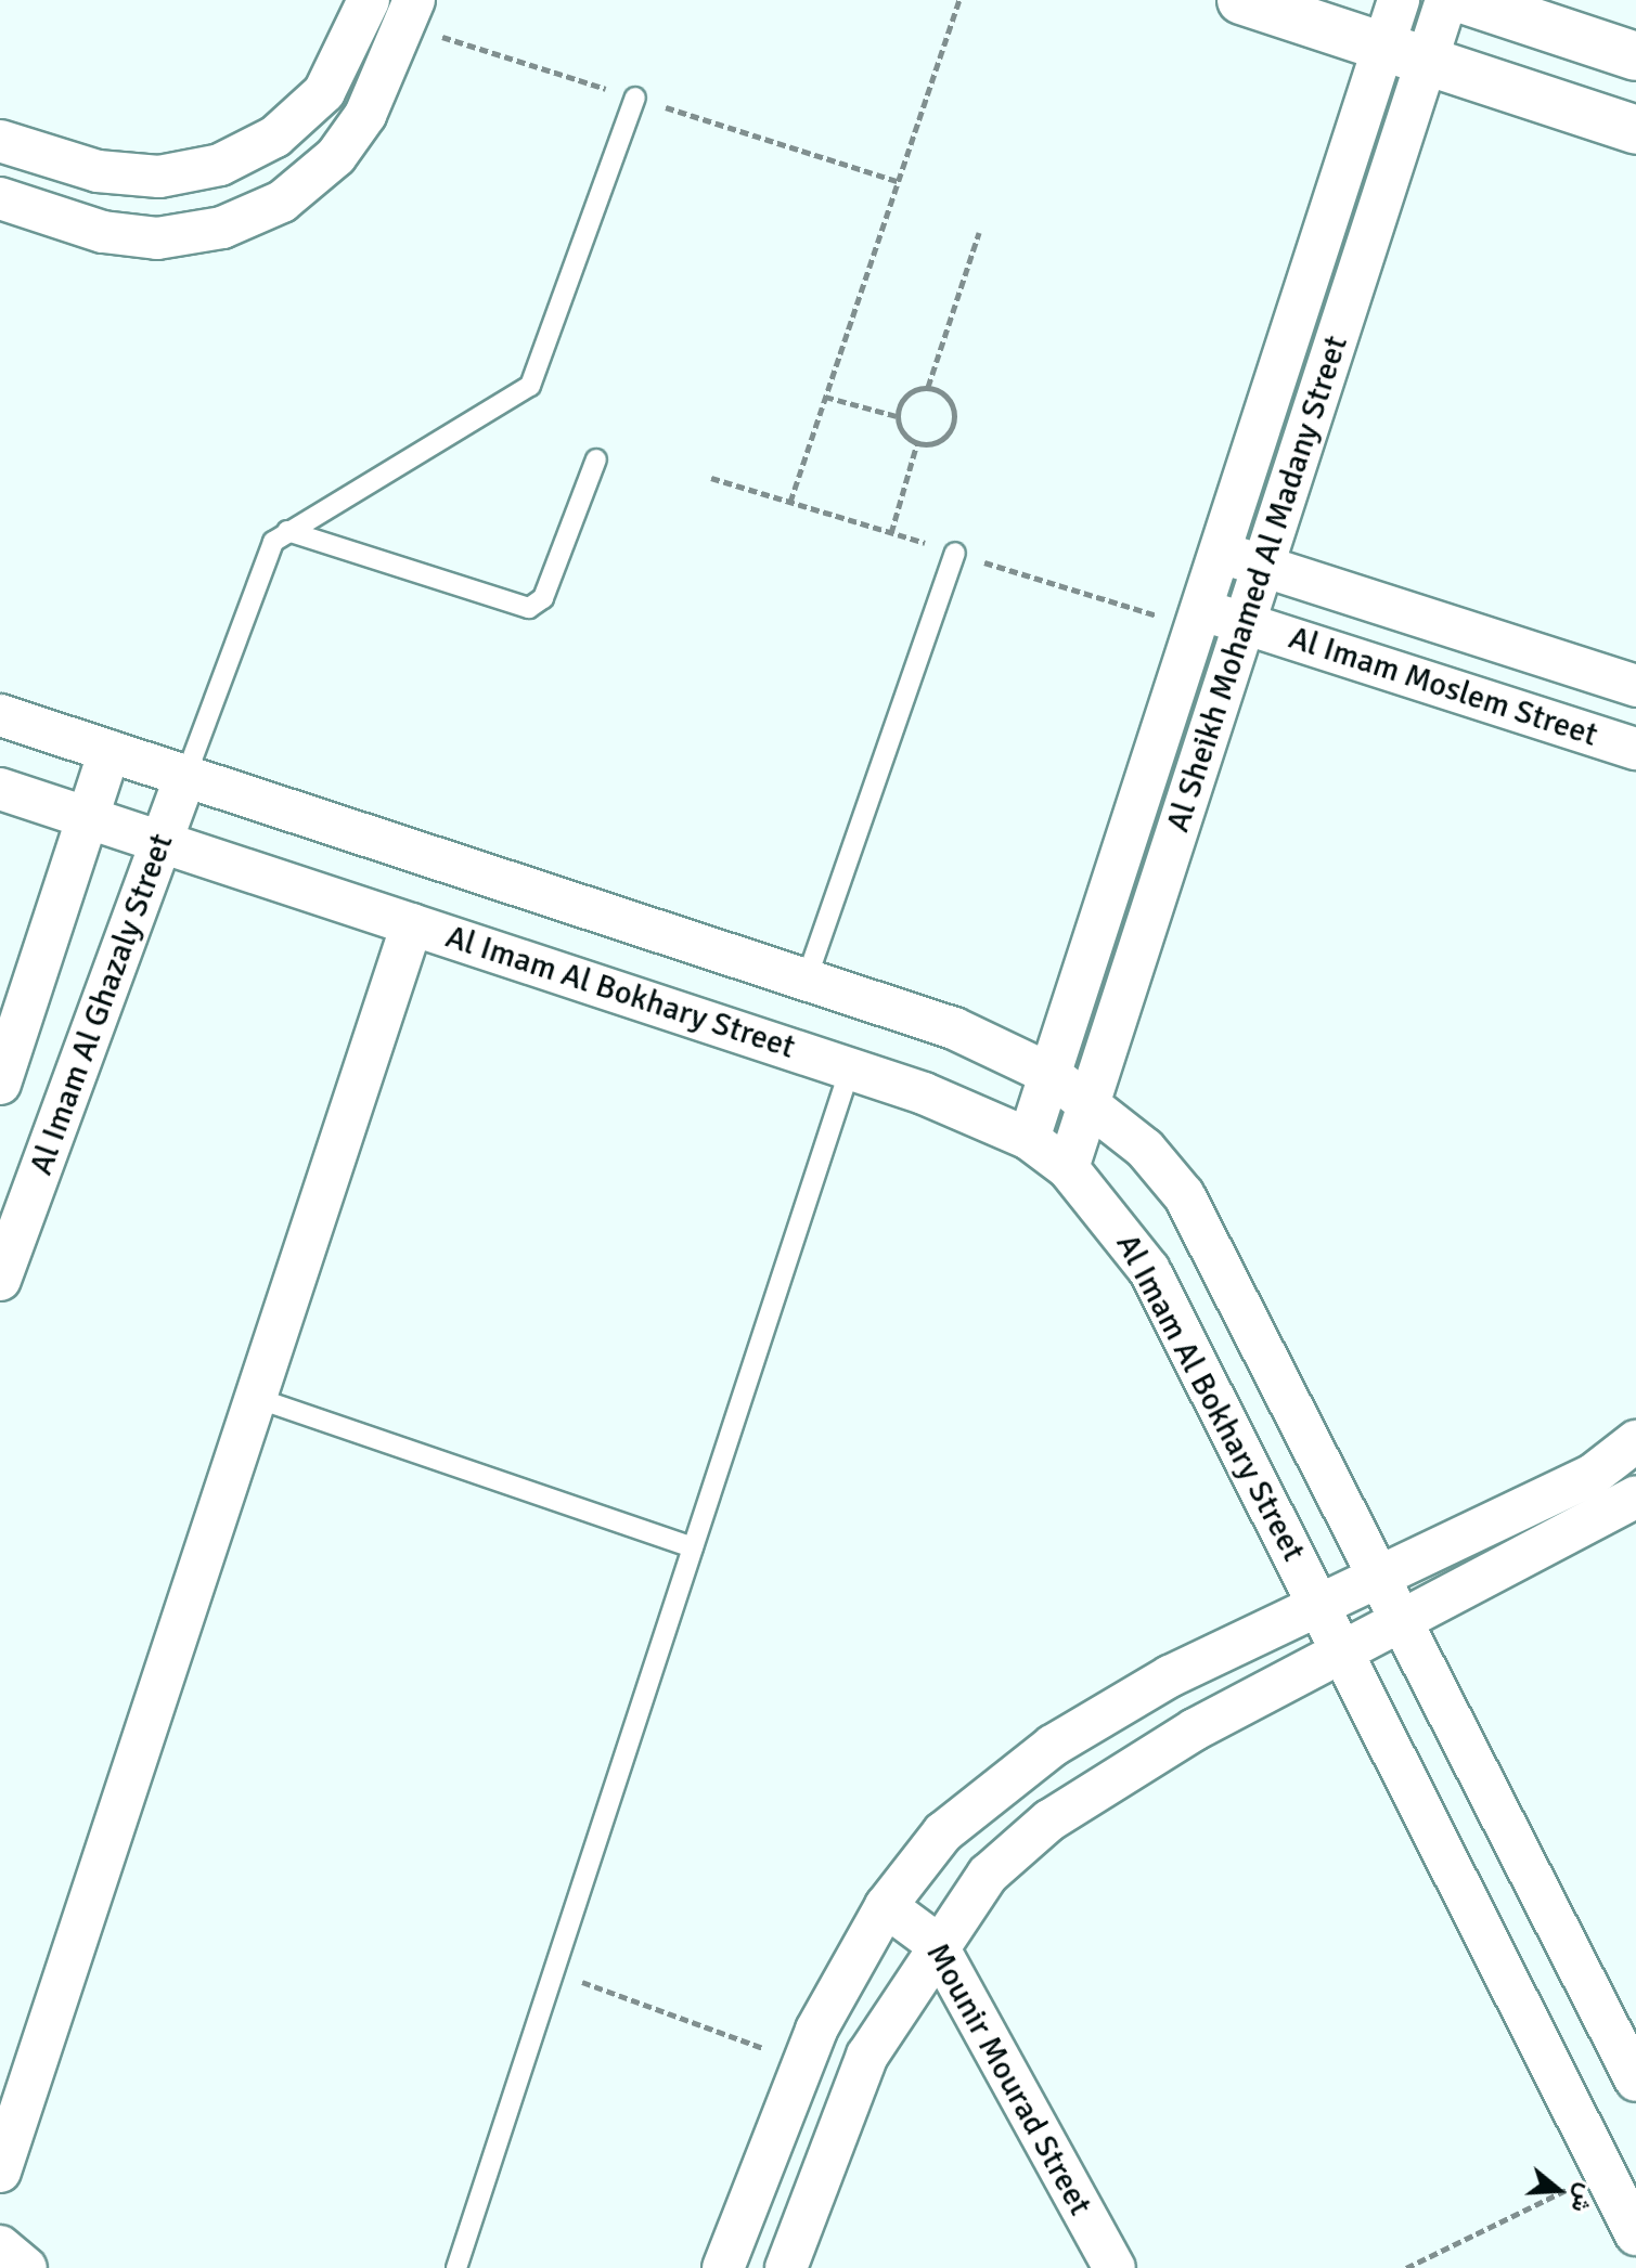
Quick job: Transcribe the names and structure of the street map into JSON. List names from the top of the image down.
{
  "streets": {
    "street": [
      "Al Sheikh Mohamed Al Madany Street",
      "Al Imam Moslem Street",
      "Al Imam Al Bokhary Street",
      "Al Imam Al Ghazaly Street",
      "Mounir Mourad Street"
    ]
  },
  "crossings": [
    ["Al Sheikh Mohamed Al Madany Street", "Al Imam Moslem Street"],
    ["Al Sheikh Mohamed Al Madany Street", "Al Imam Al Bokhary Street"],
    ["Al Imam Al Bokhary Street", "Al Imam Al Ghazaly Street"]
  ],
  "north": "right"
}
